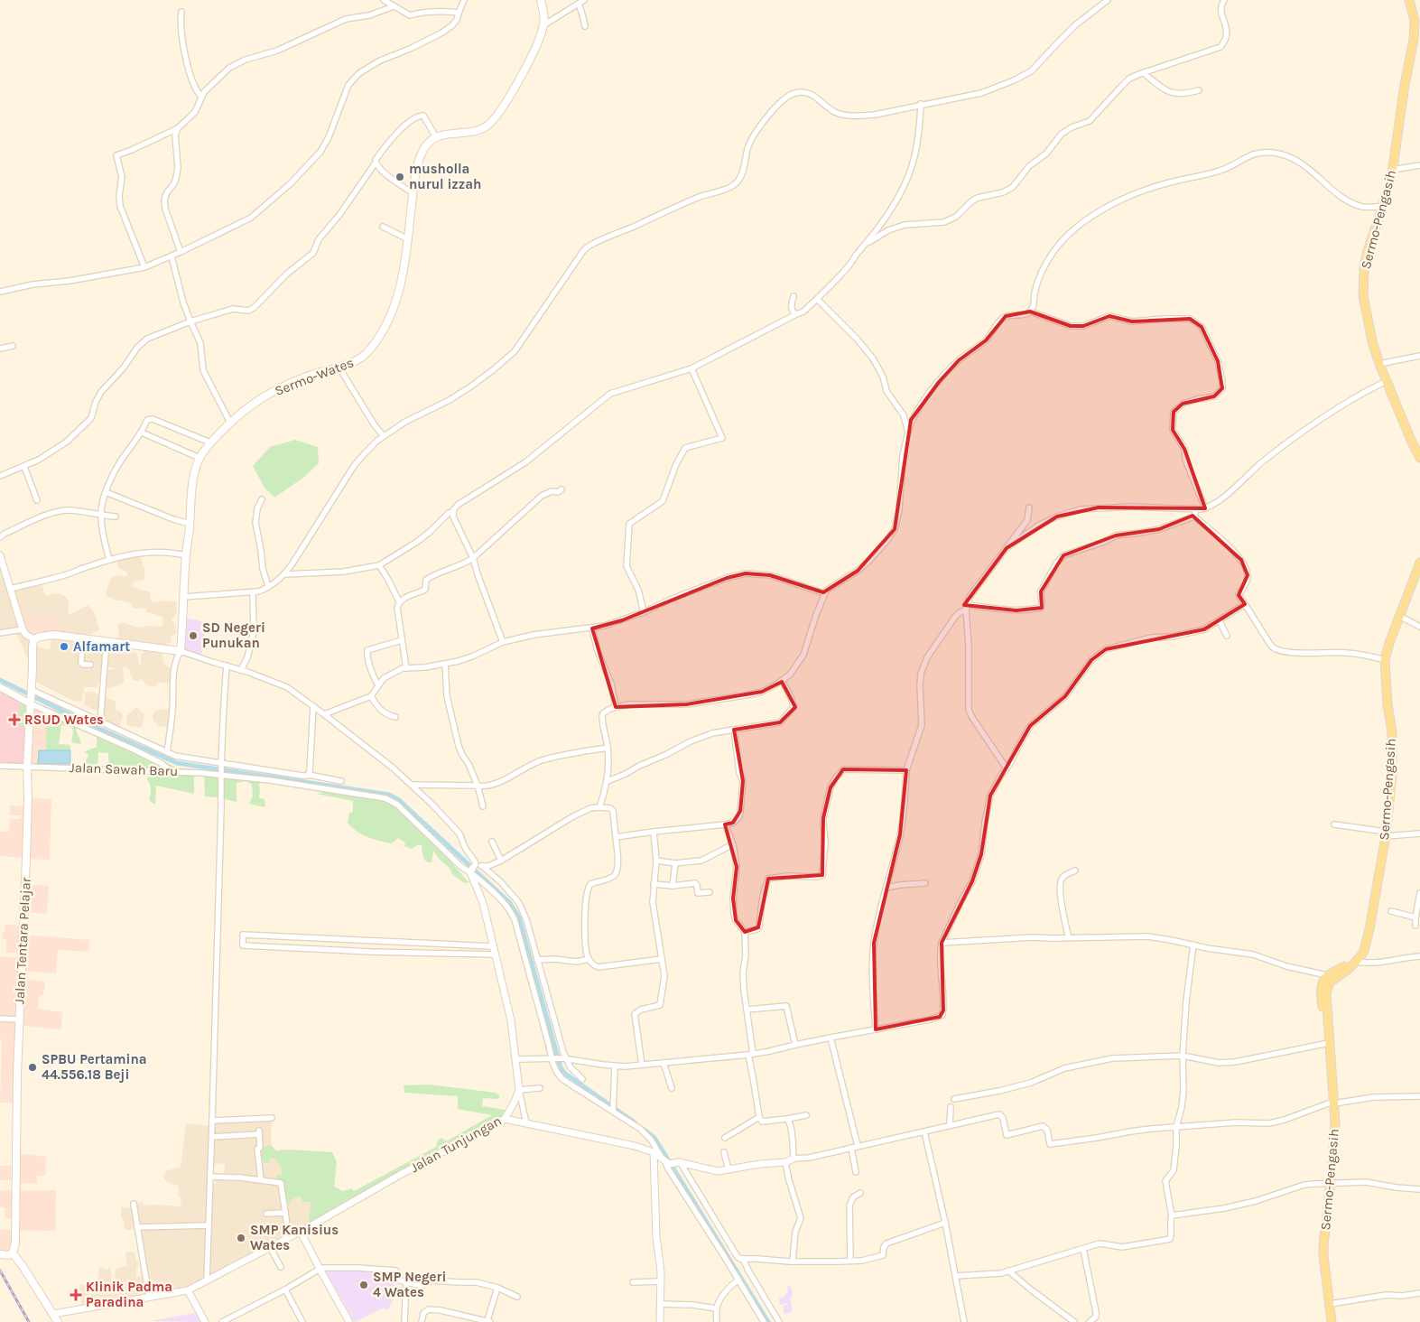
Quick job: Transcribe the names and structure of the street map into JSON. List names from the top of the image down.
{
  "streets": {
    "main road": ["Sermo-Pengasih", "Sermo-Wates", "Jalan Tentara Pelajar"],
    "street": ["Jalan Sawah Baru", "Jalan Tunjungan"]
  },
  "crossings": [
    ["Jalan Sawah Baru", "Jalan Tentara Pelajar"]
  ],
  "places": {
    "other": [
      "musholla nurul izzah",
      "SD Negeri Punukan",
      "Alfamart",
      "SPBU Pertamina 44.556.18 Beji",
      "SMP Kanisius Wates",
      "SMP Negeri 4 Wates"
    ],
    "health": ["RSUD Wates", "Klinik Padma Paradina"]
  }
}
